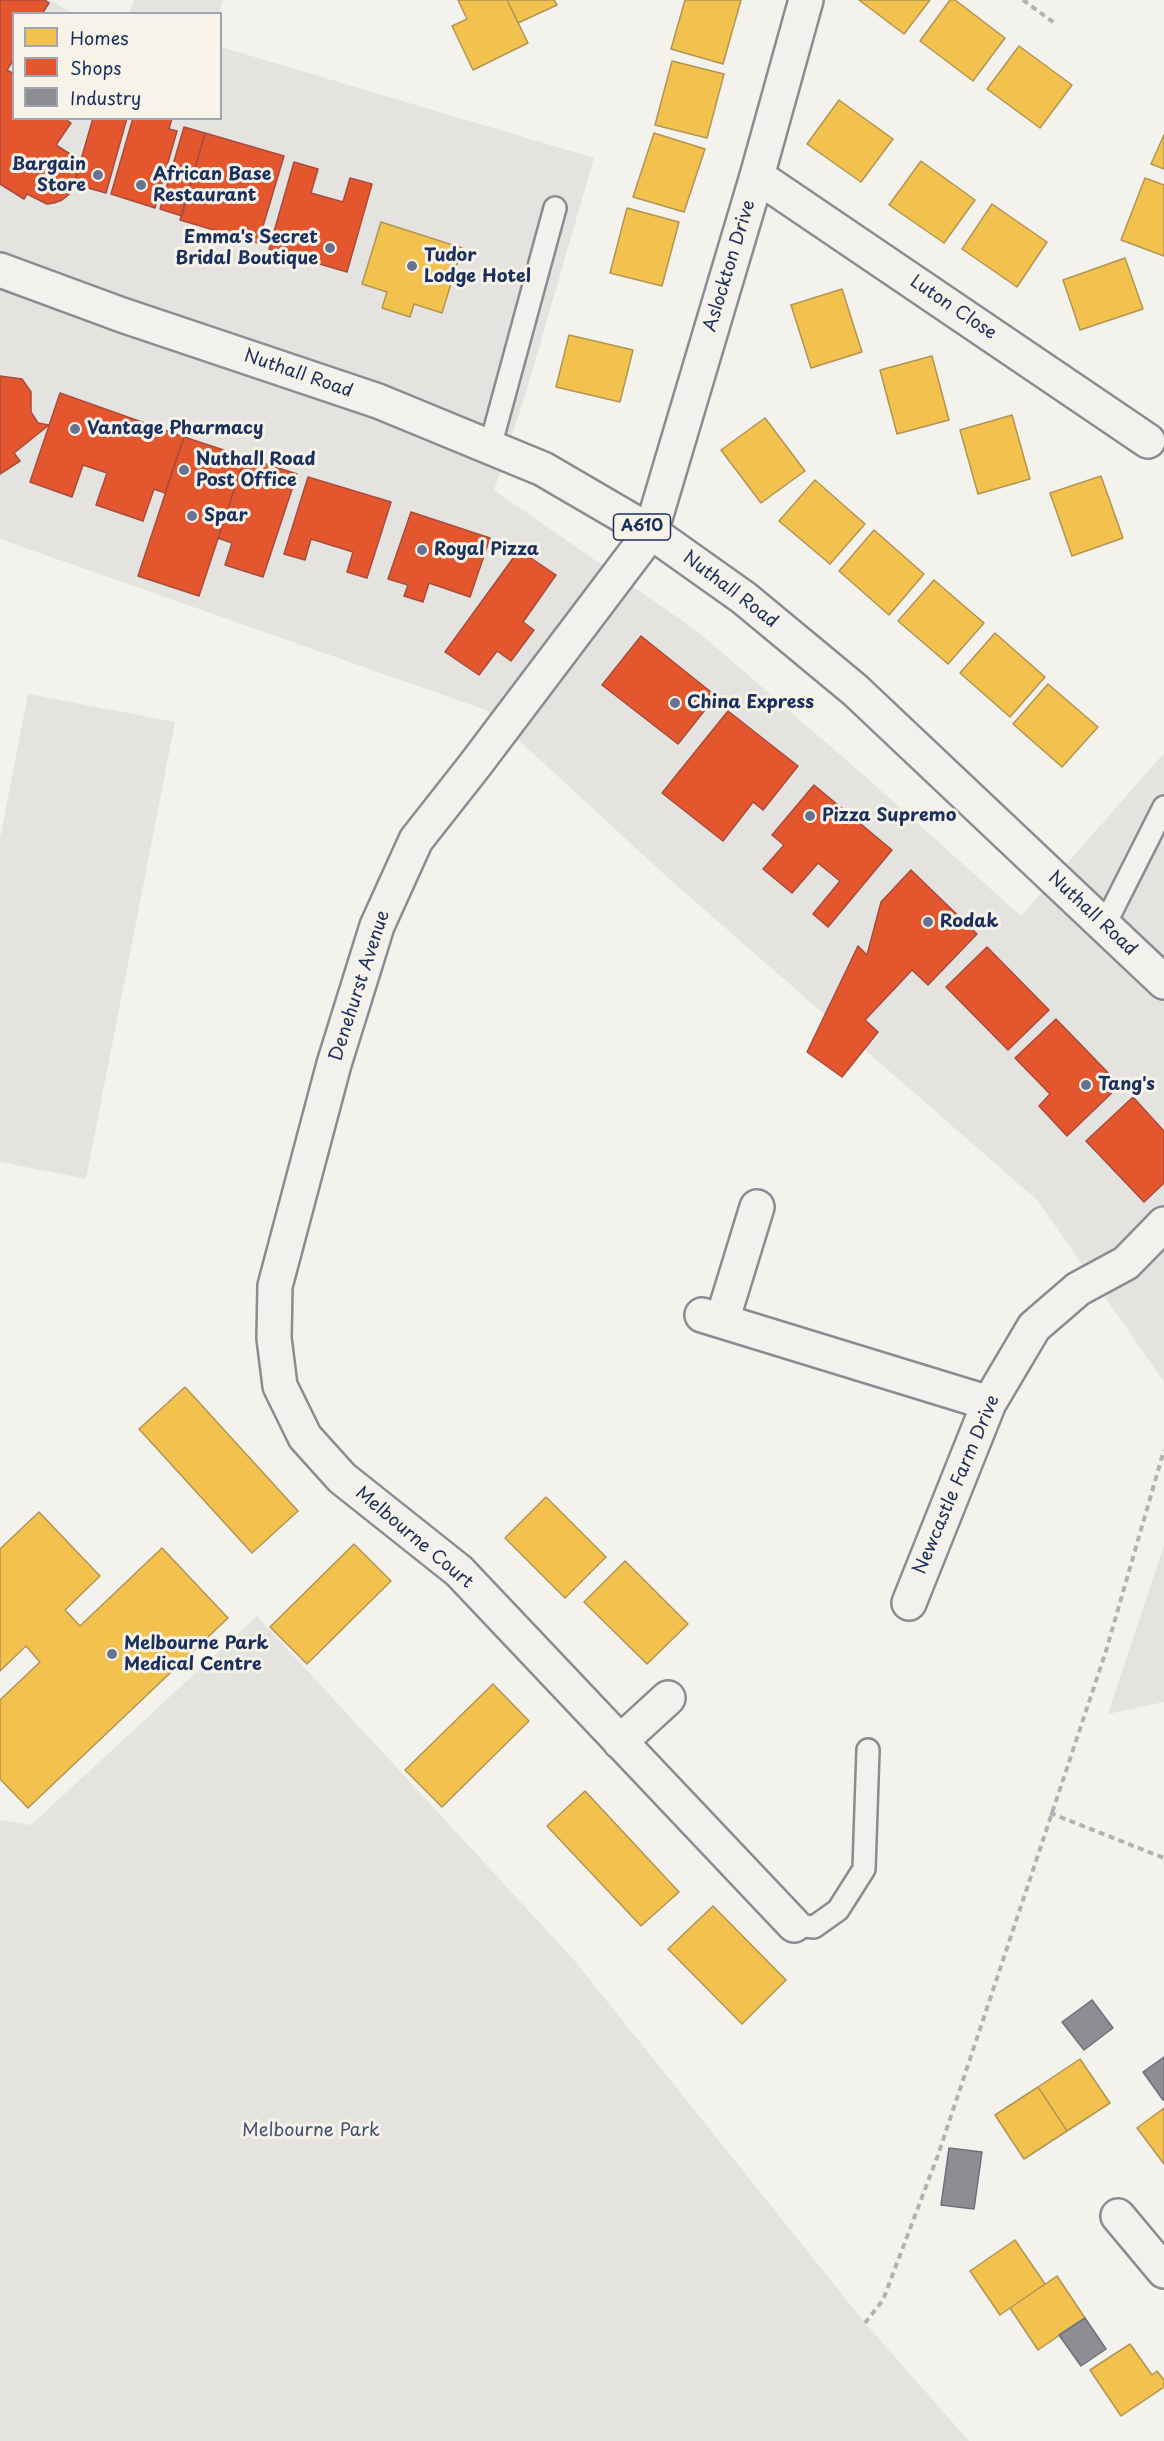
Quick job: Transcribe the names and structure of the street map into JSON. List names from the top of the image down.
{
  "streets": {
    "main road": [
      "Aslockton Drive",
      "Luton Close",
      "Nuthall Road",
      "A610",
      "Denehurst Avenue",
      "Newcastle Farm Drive",
      "Melbourne Court"
    ]
  },
  "crossings": [
    ["Aslockton Drive", "Luton Close"],
    ["Aslockton Drive", "Nuthall Road"],
    ["Aslockton Drive", "Denehurst Avenue"],
    ["Nuthall Road", "Denehurst Avenue"],
    ["Denehurst Avenue", "Melbourne Court"]
  ],
  "parks": ["Melbourne Park"],
  "places": [
    "Bargain Store",
    "African Base Restaurant",
    "Emma's Secret Bridal Boutique",
    "Tudor Lodge Hotel",
    "Vantage Pharmacy",
    "Nuthall Road Post Office",
    "Spar",
    "Royal Pizza",
    "China Express",
    "Pizza Supremo",
    "Rodak",
    "Tang's",
    "Melbourne Park Medical Centre"
  ],
  "legend": ["Homes", "Shops", "Industry"]
}
